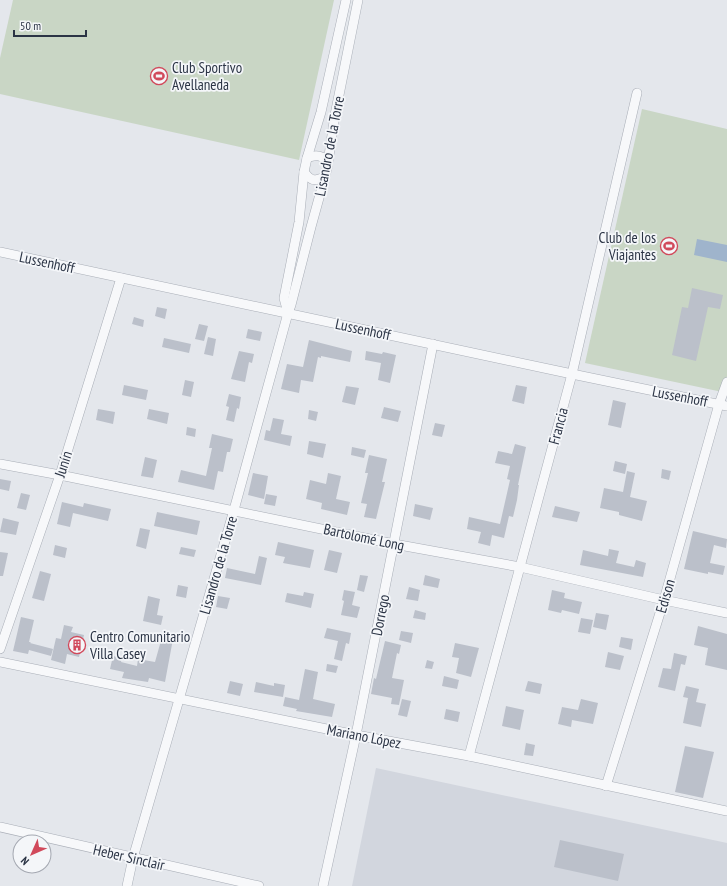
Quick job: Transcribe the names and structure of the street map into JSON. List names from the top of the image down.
{
  "streets": {
    "street": [
      "Lisandro de la Torre",
      "Lussenhoff",
      "Francia",
      "Junín",
      "Bartolomé Long",
      "Edison",
      "Dorrego",
      "Mariano López",
      "Heber Sinclair"
    ]
  },
  "crossings": [
    ["Lisandro de la Torre", "Lussenhoff"],
    ["Lisandro de la Torre", "Bartolomé Long"],
    ["Lisandro de la Torre", "Mariano López"],
    ["Lisandro de la Torre", "Heber Sinclair"],
    ["Lussenhoff", "Francia"],
    ["Lussenhoff", "Junín"],
    ["Lussenhoff", "Edison"],
    ["Lussenhoff", "Dorrego"],
    ["Francia", "Bartolomé Long"],
    ["Francia", "Mariano López"],
    ["Junín", "Bartolomé Long"],
    ["Bartolomé Long", "Edison"],
    ["Bartolomé Long", "Dorrego"],
    ["Edison", "Mariano López"],
    ["Dorrego", "Mariano López"]
  ],
  "places": {
    "sports": ["Club Sportivo Avellaneda", "Club de los Viajantes"],
    "building": ["Centro Comunitario Villa Casey"]
  },
  "scale_bar": "50 m",
  "north": "bottom left"
}
